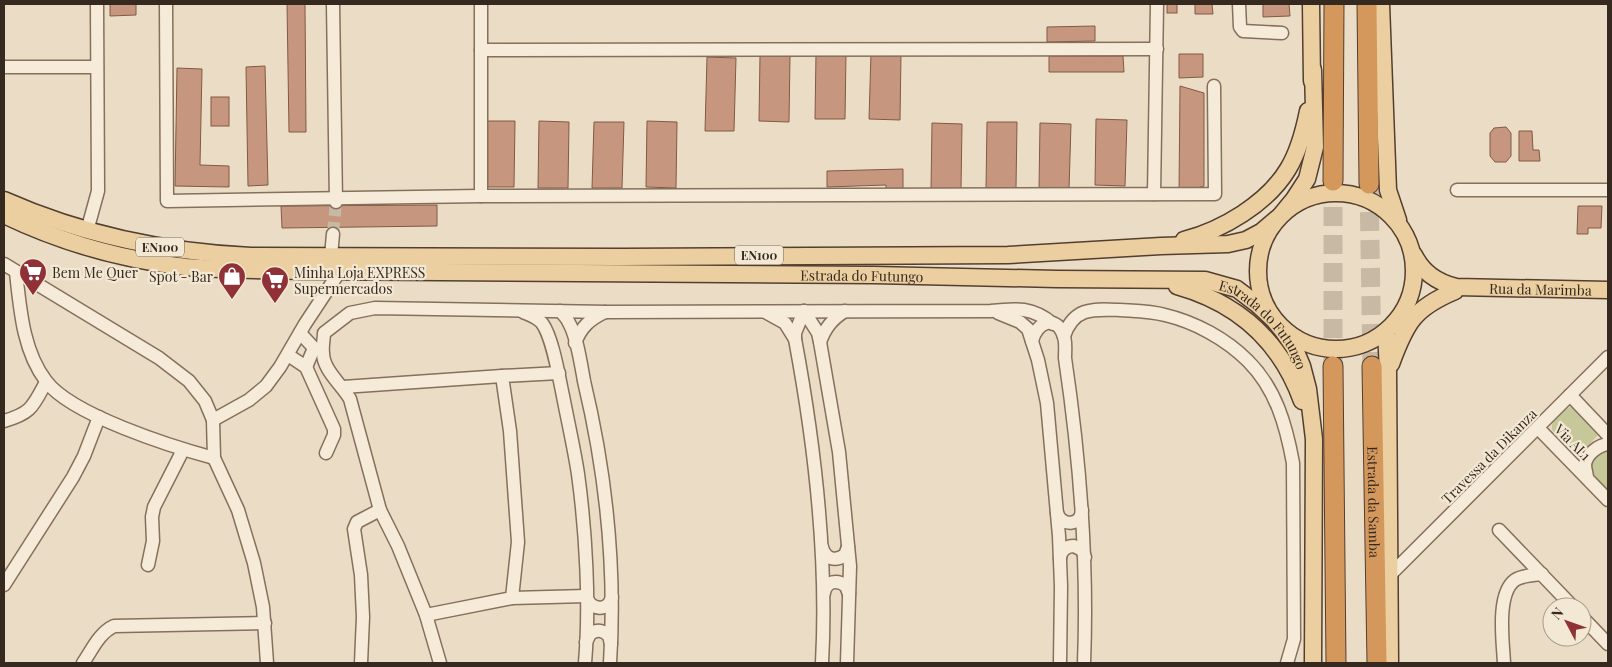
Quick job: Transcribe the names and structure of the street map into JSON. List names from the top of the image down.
{
  "streets": {
    "highway": ["Estrada da Samba"],
    "main road": ["EN100", "Estrada do Futungo", "Rua da Marimba"],
    "street": ["Via AL1", "Travessa da Dikanza"]
  },
  "crossings": [
    ["Estrada do Futungo", "Rua da Marimba"],
    ["Via AL1", "Travessa da Dikanza"]
  ],
  "places": {
    "supermarket": ["Bem Me Quer", "Minha Loja EXPRESS Supermercados"],
    "shop": ["Spot - Bar"]
  },
  "north": "top left"
}
